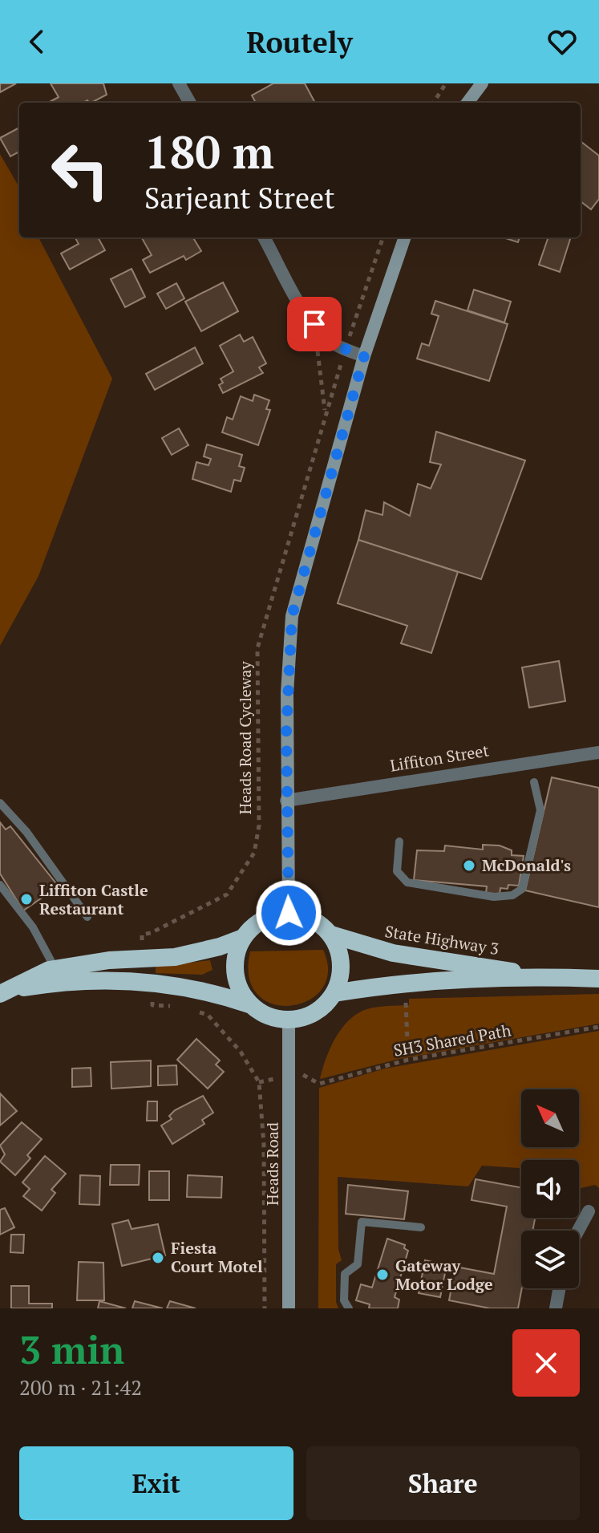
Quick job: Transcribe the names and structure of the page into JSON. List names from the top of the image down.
{
  "streets": {
    "highway": ["State Highway 3"],
    "main road": ["Heads Road"],
    "street": ["Liffiton Street"],
    "path": ["Heads Road Cycleway", "SH3 Shared Path"]
  },
  "crossings": [
    ["State Highway 3", "Heads Road"]
  ],
  "places": [
    "McDonald's",
    "Liffiton Castle Restaurant",
    "Fiesta Court Motel",
    "Gateway Motor Lodge"
  ],
  "north": "top left",
  "page": {
    "header": "Routely",
    "turn": ["180 m", "Sarjeant Street"],
    "heading": ["3 min", "200 m · 21:42"],
    "buttons": ["Exit", "Share"]
  }
}
